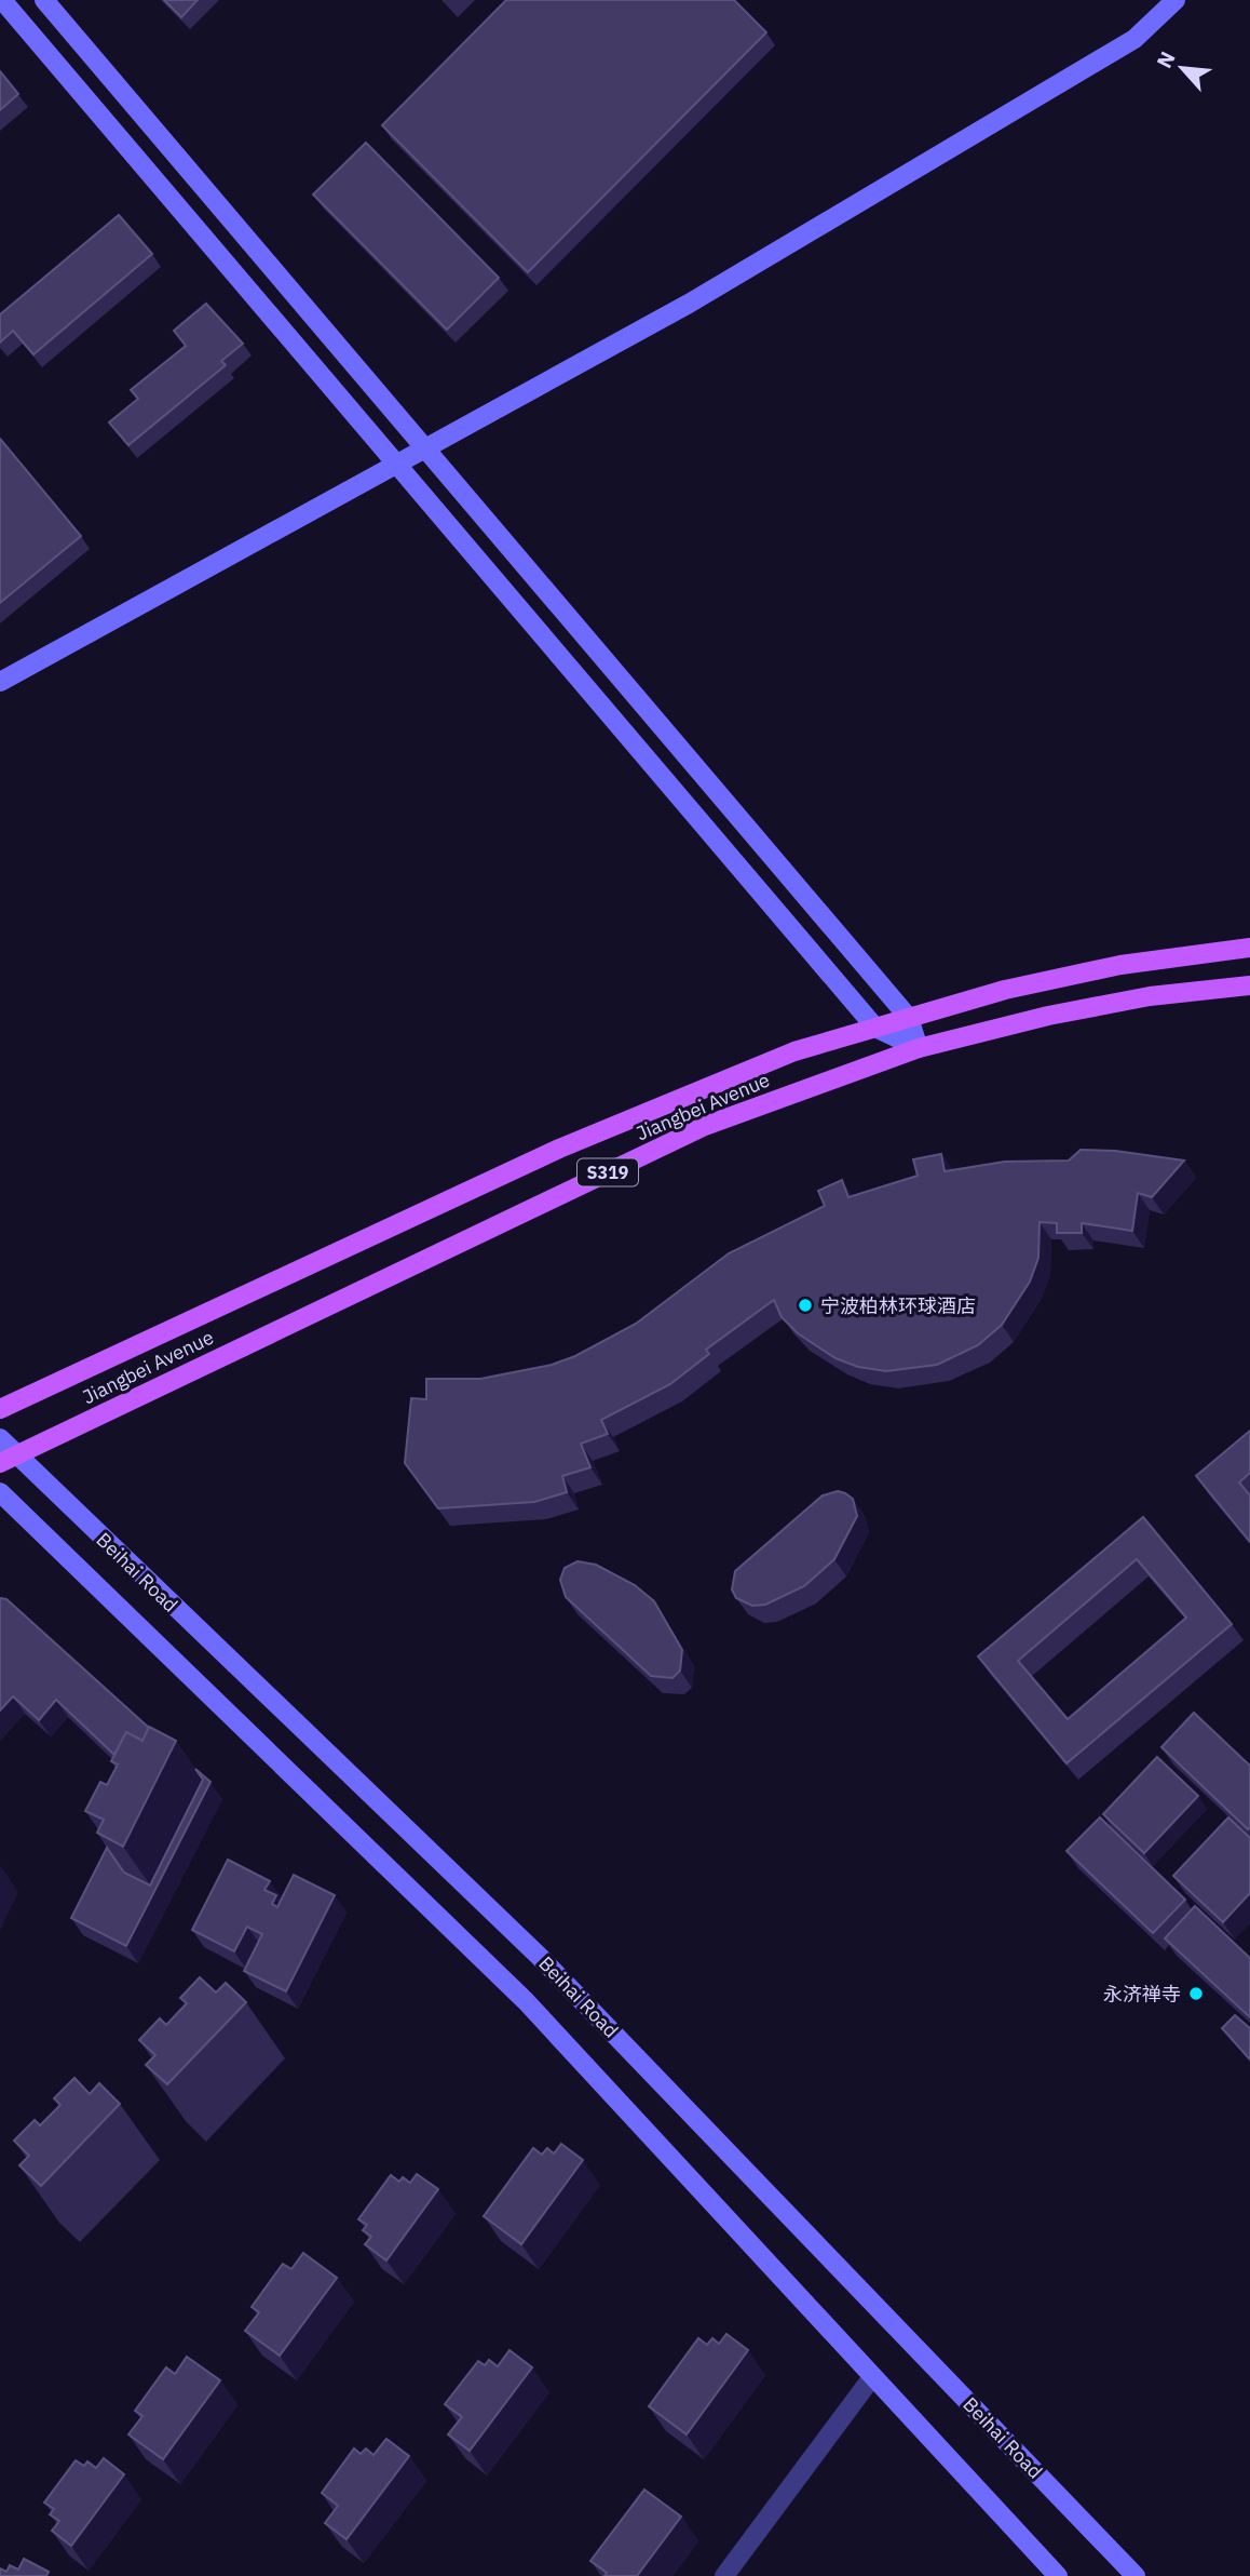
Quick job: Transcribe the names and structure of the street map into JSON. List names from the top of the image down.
{
  "streets": {
    "main road": ["Jiangbei Avenue", "S319"],
    "street": ["Beihai Road"]
  },
  "crossings": [
    ["Jiangbei Avenue", "Beihai Road"]
  ],
  "places": ["宁波柏林环球酒店", "永济禅寺"],
  "north": "top left"
}
